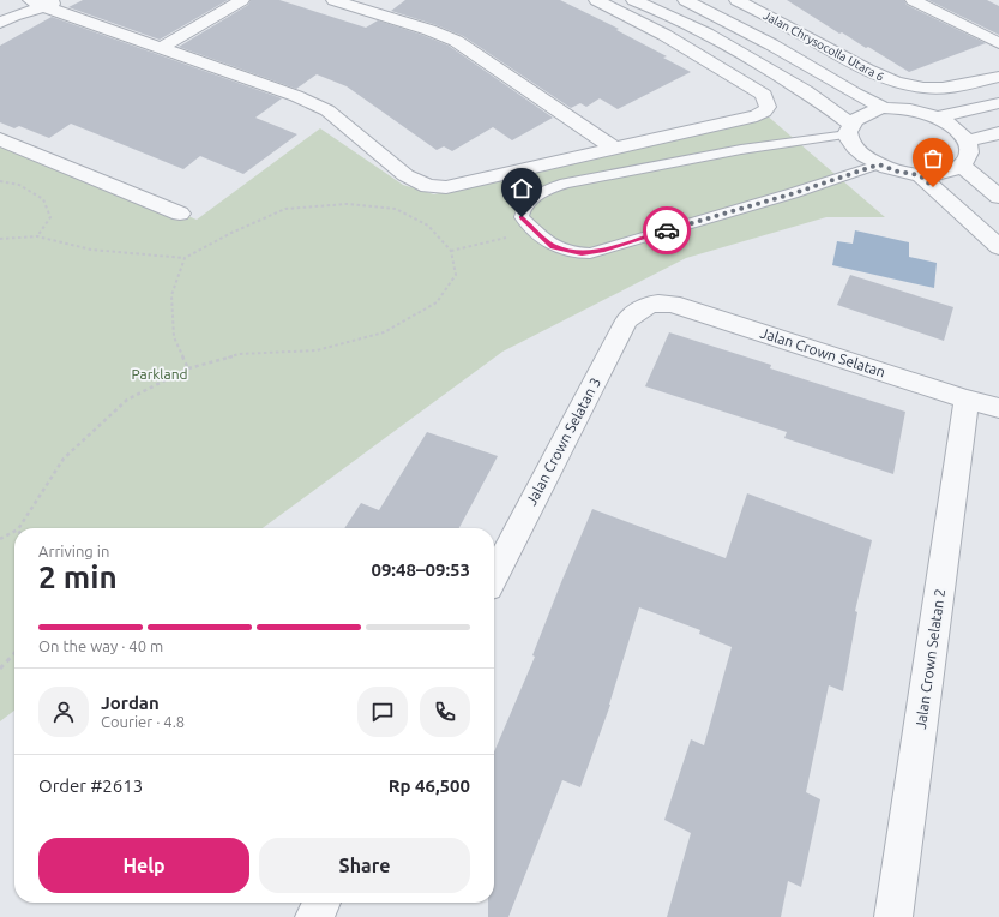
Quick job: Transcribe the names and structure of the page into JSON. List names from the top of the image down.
{
  "streets": {
    "street": [
      "Jalan Chrysocolla Utara 6",
      "Jalan Crown Selatan",
      "Jalan Crown Selatan 3",
      "Jalan Crown Selatan 2"
    ]
  },
  "crossings": [
    ["Jalan Crown Selatan", "Jalan Crown Selatan 3"],
    ["Jalan Crown Selatan", "Jalan Crown Selatan 2"]
  ],
  "parks": ["Parkland"],
  "page": {
    "heading": ["2 min", "Arriving in", "09:48–09:53"],
    "panel": [
      "Jordan",
      "Courier · 4.8",
      "Order #2613",
      "Rp 46,500"
    ],
    "bar": "On the way · 40 m",
    "buttons": ["Help", "Share"]
  }
}
